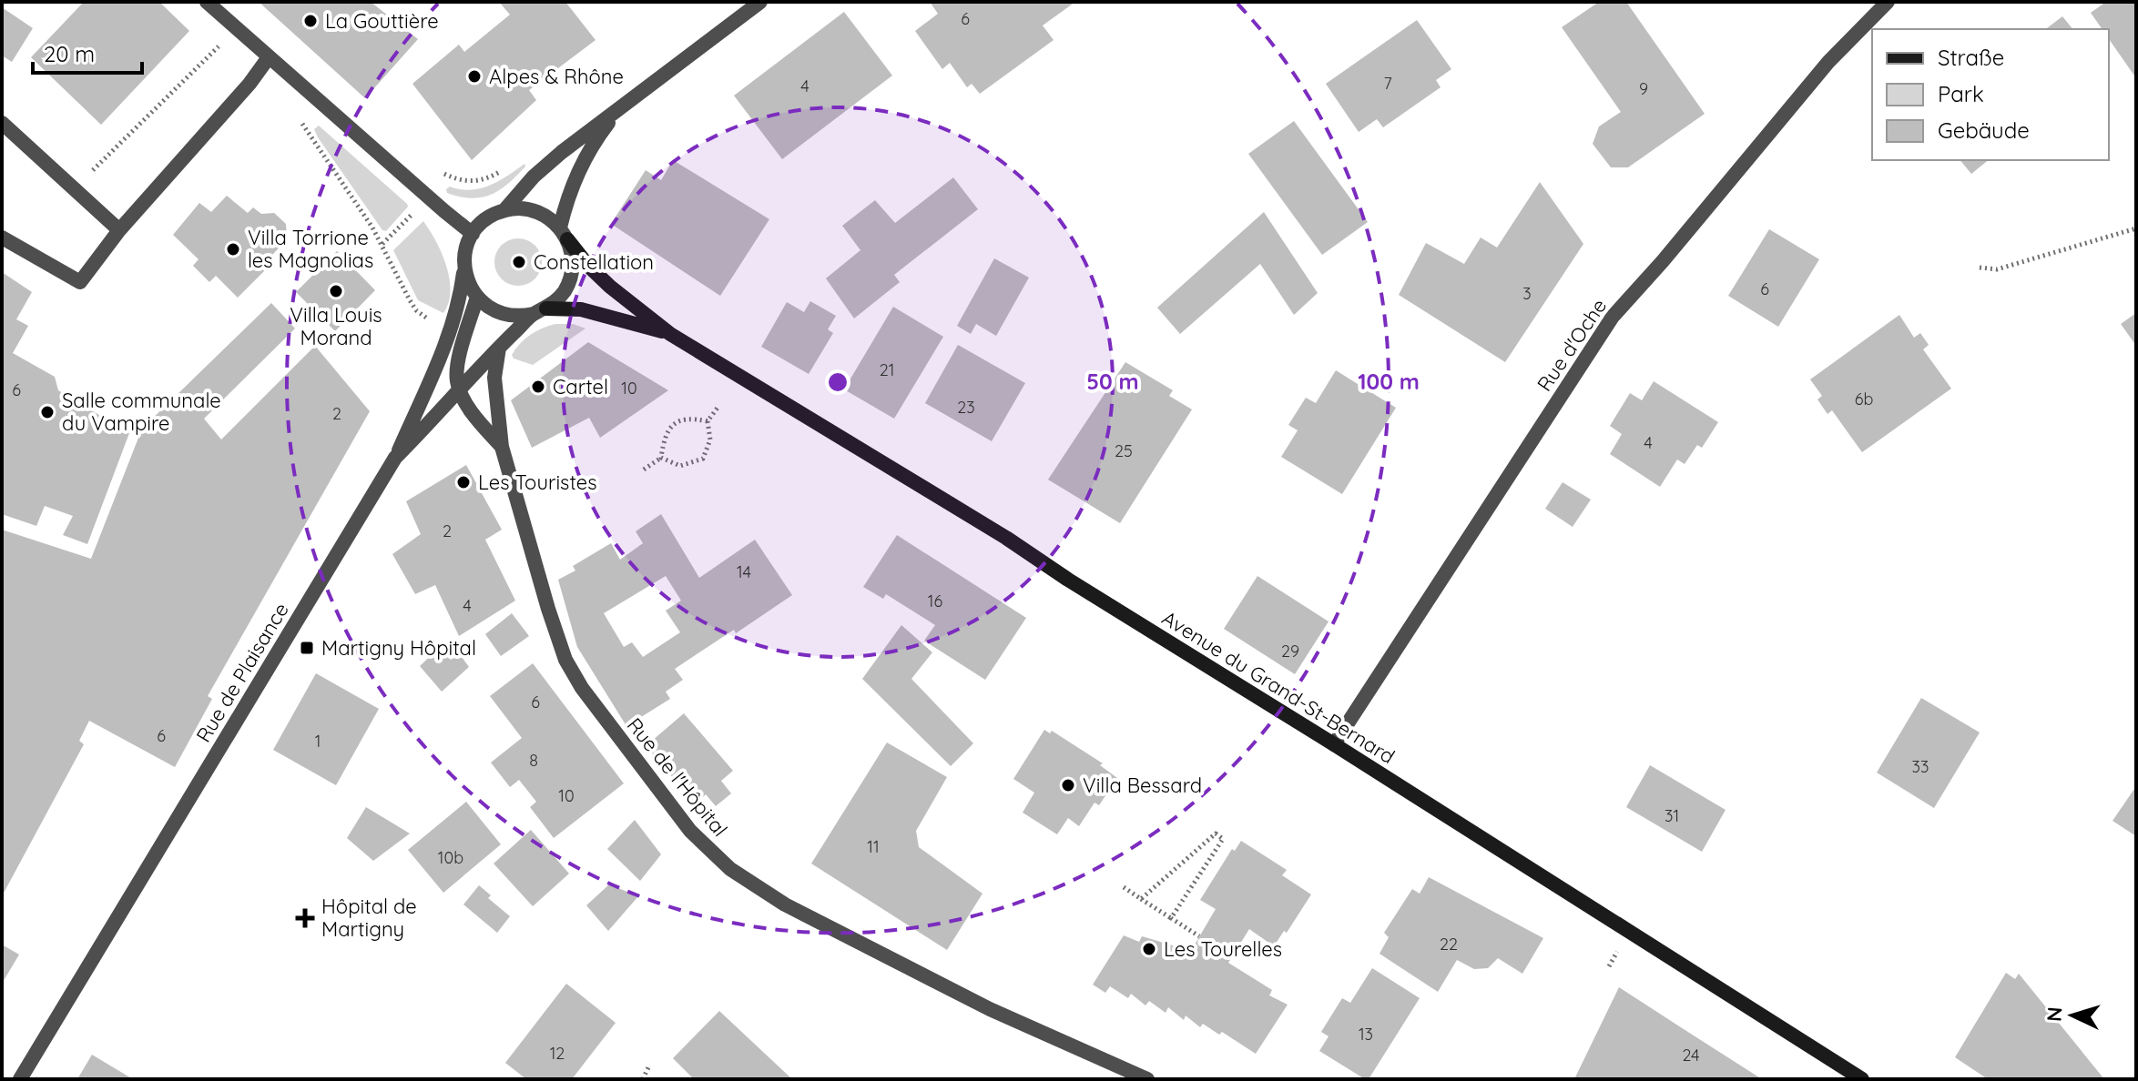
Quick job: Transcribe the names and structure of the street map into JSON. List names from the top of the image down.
{
  "streets": {
    "street": [
      "Rue d'Oche",
      "Rue de Plaisance",
      "Avenue du Grand-St-Bernard",
      "Rue de l'Hôpital"
    ]
  },
  "crossings": [
    ["Rue d'Oche", "Avenue du Grand-St-Bernard"],
    ["Rue de Plaisance", "Avenue du Grand-St-Bernard"],
    ["Rue de Plaisance", "Rue de l'Hôpital"]
  ],
  "places": {
    "other": [
      "La Gouttière",
      "Alpes & Rhône",
      "Villa Torrione les Magnolias",
      "Constellation",
      "Villa Louis Morand",
      "Cartel",
      "Salle communale du Vampire",
      "Les Touristes",
      "Villa Bessard",
      "Les Tourelles"
    ],
    "transit": ["Martigny Hôpital"],
    "health": ["Hôpital de Martigny"]
  },
  "house_numbers": [
    "6",
    "7",
    "4",
    "9",
    "6",
    "3",
    "21",
    "10",
    "6",
    "6b",
    "23",
    "2",
    "4",
    "25",
    "2",
    "14",
    "16",
    "4",
    "29",
    "6",
    "6",
    "1",
    "8",
    "33",
    "10",
    "31",
    "11",
    "10b",
    "22",
    "13",
    "12",
    "24"
  ],
  "legend": ["Straße", "Park", "Gebäude"],
  "scale_bar": "20 m",
  "north": "left",
  "rings": ["50 m", "100 m"]
}
